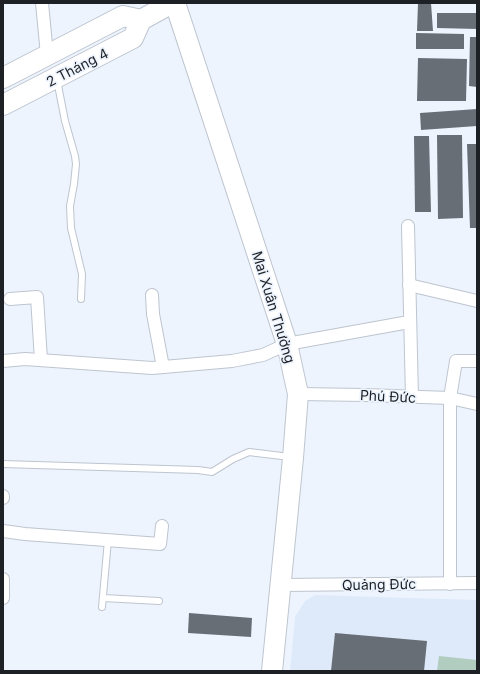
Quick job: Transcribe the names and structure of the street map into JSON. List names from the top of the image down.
{
  "streets": {
    "main road": ["2 Tháng 4", "Mai Xuân Thưởng"],
    "street": ["Phú Đức", "Quảng Đức"]
  },
  "crossings": [
    ["Mai Xuân Thưởng", "Phú Đức"],
    ["Mai Xuân Thưởng", "Quảng Đức"]
  ]
}
